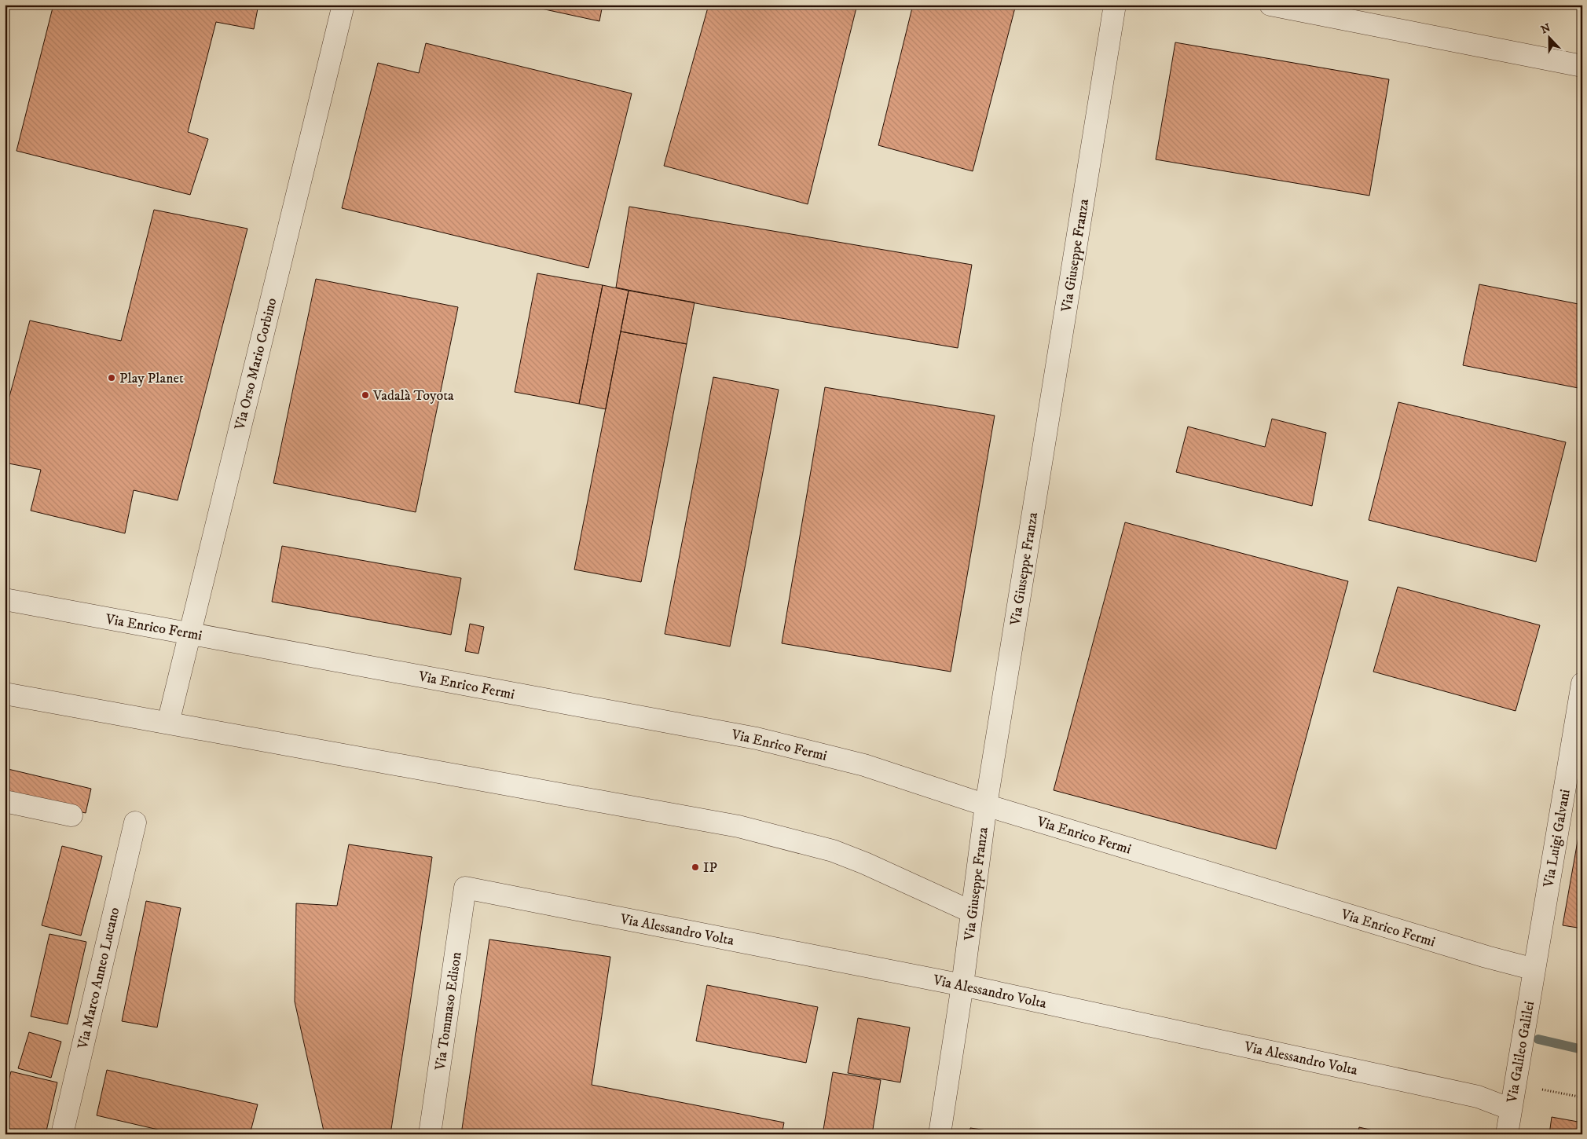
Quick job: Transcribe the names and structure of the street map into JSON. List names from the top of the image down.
{
  "streets": {
    "street": [
      "Via Giuseppe Franza",
      "Via Orso Mario Corbino",
      "Via Enrico Fermi",
      "Via Luigi Galvani",
      "Via Alessandro Volta",
      "Via Marco Anneo Lucano",
      "Via Tommaso Edison",
      "Via Galileo Galilei"
    ]
  },
  "crossings": [
    ["Via Giuseppe Franza", "Via Enrico Fermi"],
    ["Via Giuseppe Franza", "Via Alessandro Volta"],
    ["Via Orso Mario Corbino", "Via Enrico Fermi"],
    ["Via Enrico Fermi", "Via Luigi Galvani"],
    ["Via Enrico Fermi", "Via Galileo Galilei"],
    ["Via Luigi Galvani", "Via Galileo Galilei"],
    ["Via Alessandro Volta", "Via Tommaso Edison"],
    ["Via Alessandro Volta", "Via Galileo Galilei"]
  ],
  "places": ["Play Planet", "Vadalà Toyota", "IP"],
  "north": "top"
}
